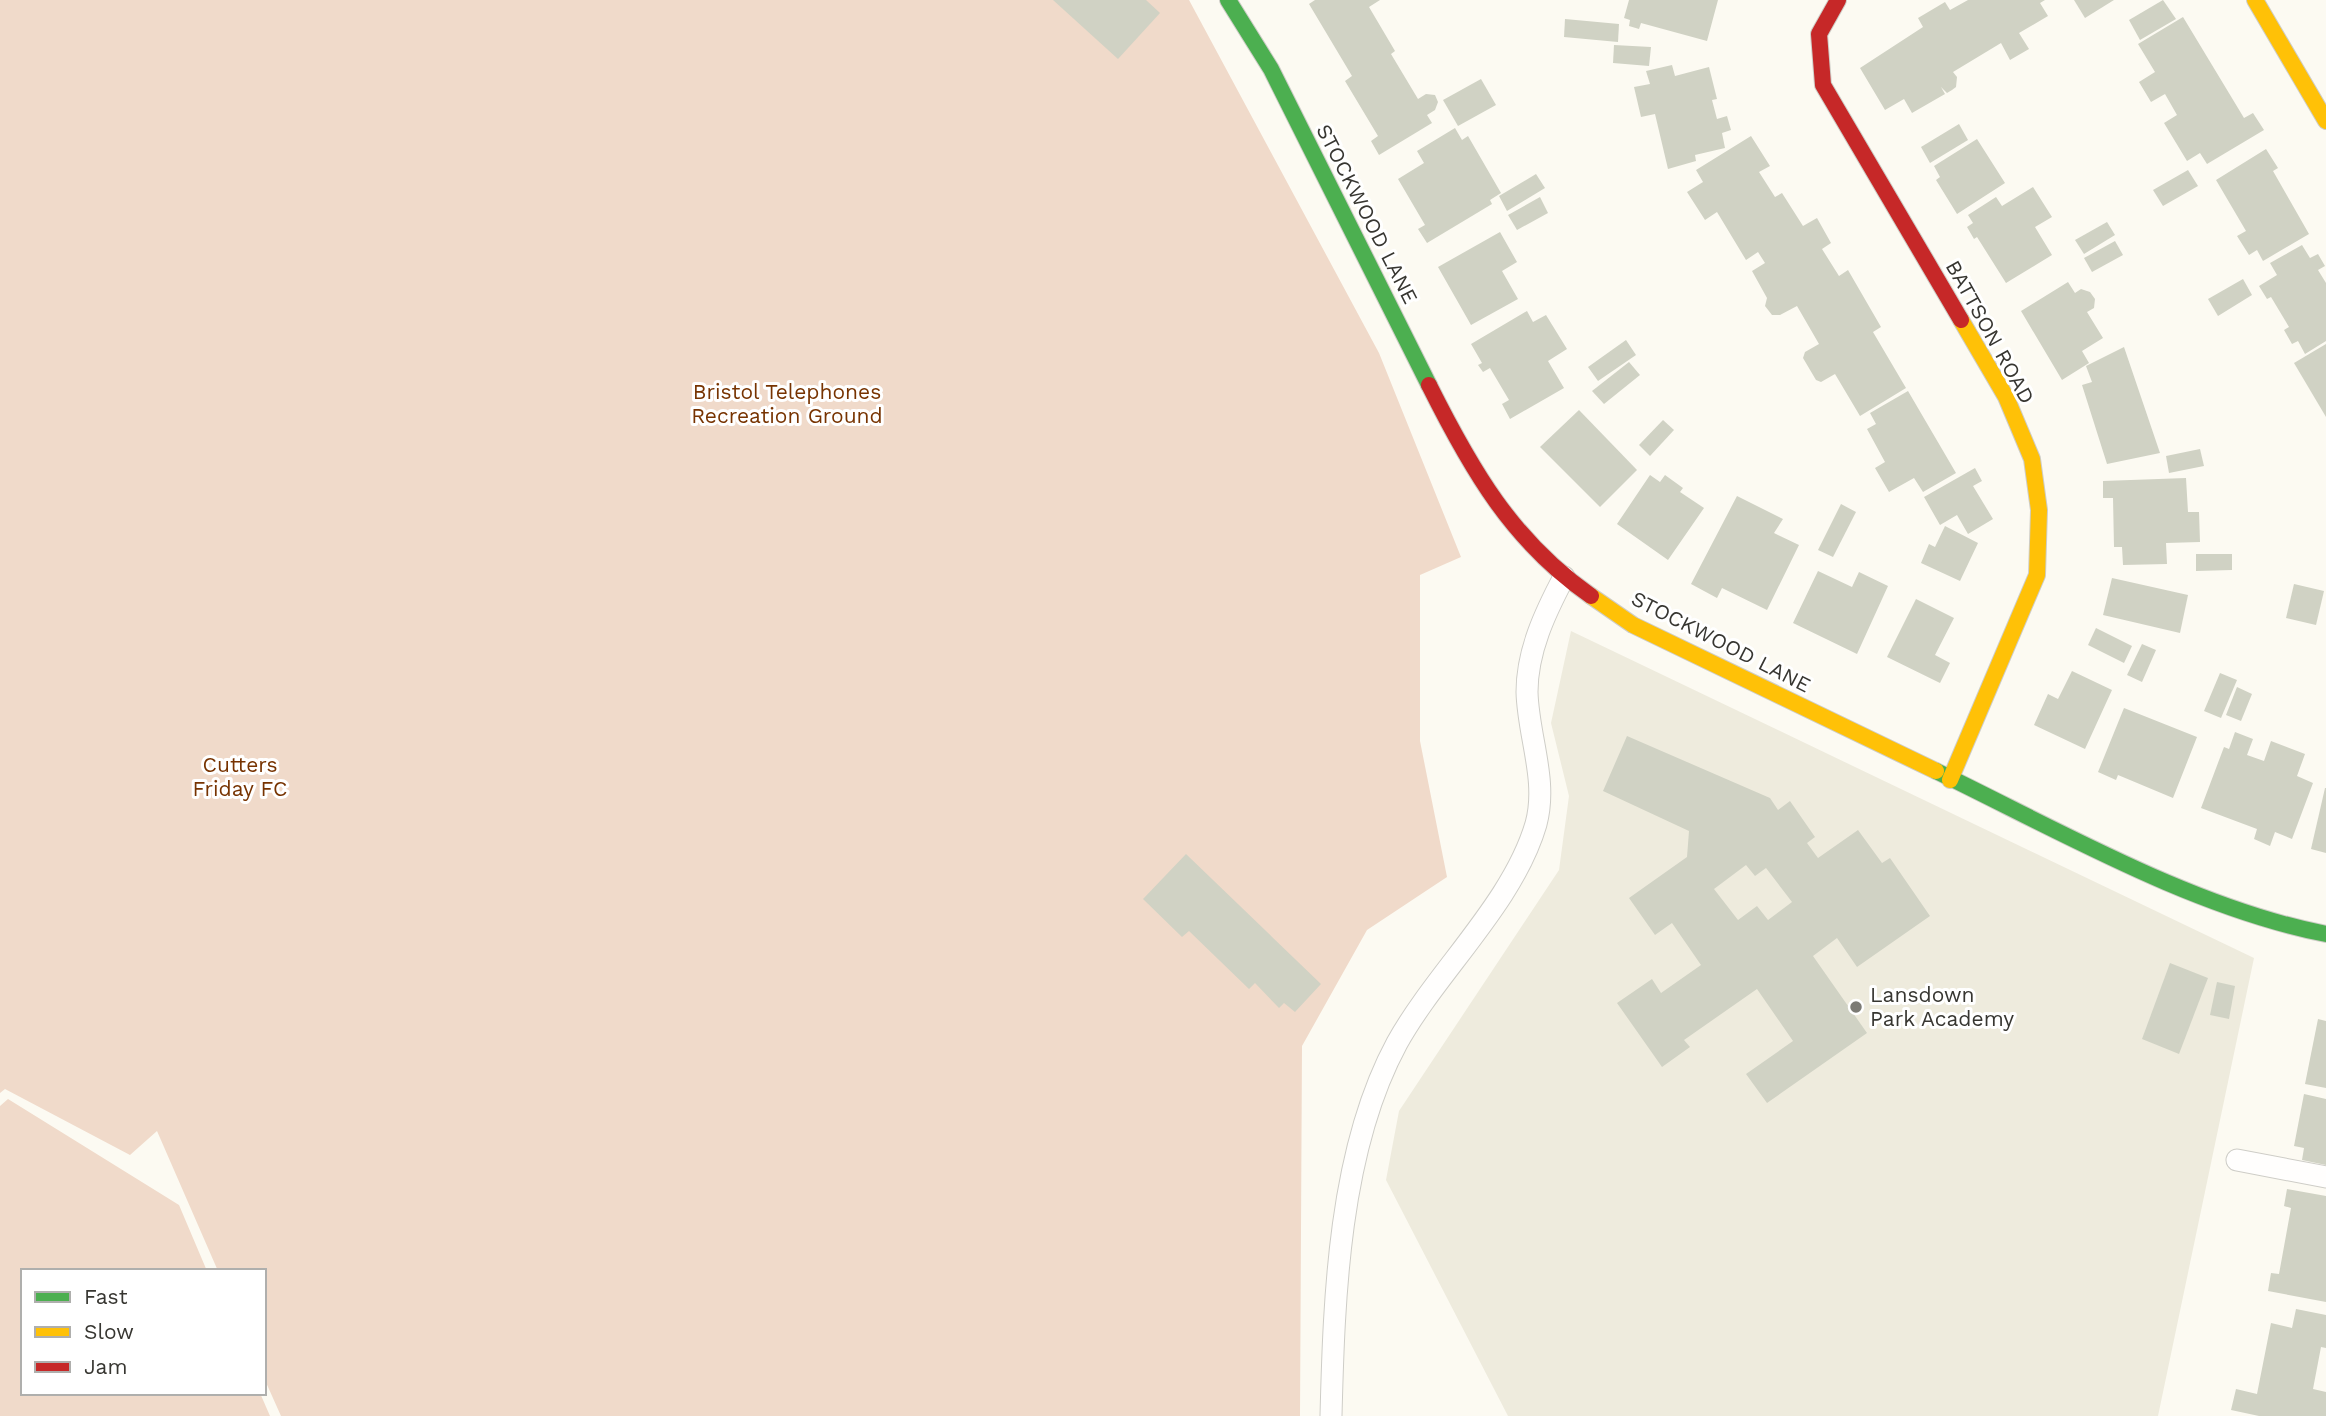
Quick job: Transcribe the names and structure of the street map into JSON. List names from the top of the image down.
{
  "streets": {
    "street": ["STOCKWOOD LANE", "BATTSON ROAD"]
  },
  "crossings": [
    ["STOCKWOOD LANE", "BATTSON ROAD"]
  ],
  "parks": ["Bristol Telephones Recreation Ground", "Cutters Friday FC"],
  "places": ["Lansdown Park Academy"],
  "legend": ["Fast", "Slow", "Jam"]
}
